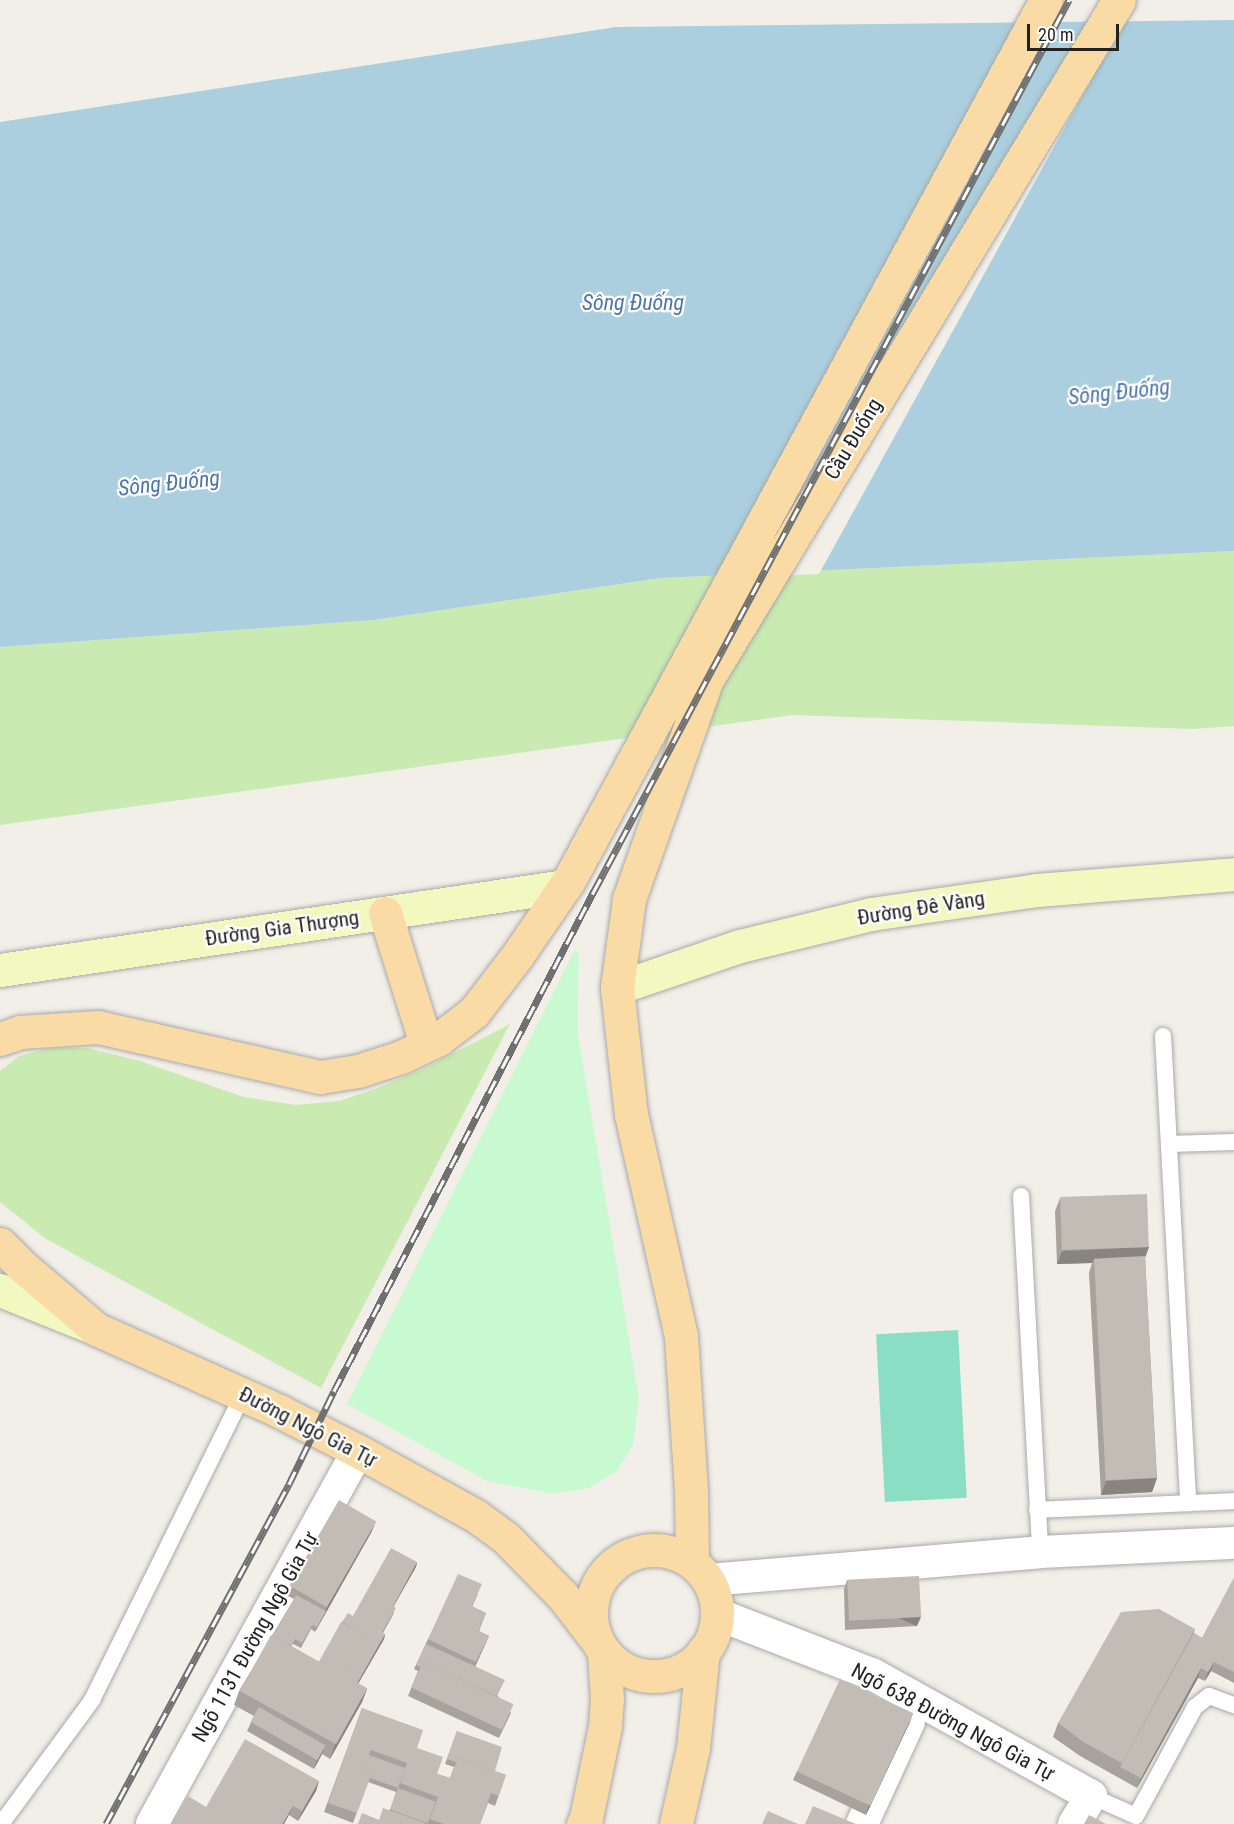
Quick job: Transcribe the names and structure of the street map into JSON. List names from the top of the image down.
{
  "streets": {
    "main road": [
      "Cầu Đuống",
      "Đường Đê Vàng",
      "Đường Gia Thượng",
      "Đường Ngô Gia Tự"
    ],
    "street": ["Ngõ 1131 Đường Ngô Gia Tự", "Ngõ 638 Đường Ngô Gia Tự"]
  },
  "crossings": [
    ["Cầu Đuống", "Đường Đê Vàng"],
    ["Cầu Đuống", "Đường Gia Thượng"],
    ["Đường Ngô Gia Tự", "Ngõ 1131 Đường Ngô Gia Tự"],
    ["Đường Ngô Gia Tự", "Ngõ 638 Đường Ngô Gia Tự"]
  ],
  "water": ["Sông Đuống"],
  "scale_bar": "20 m"
}
